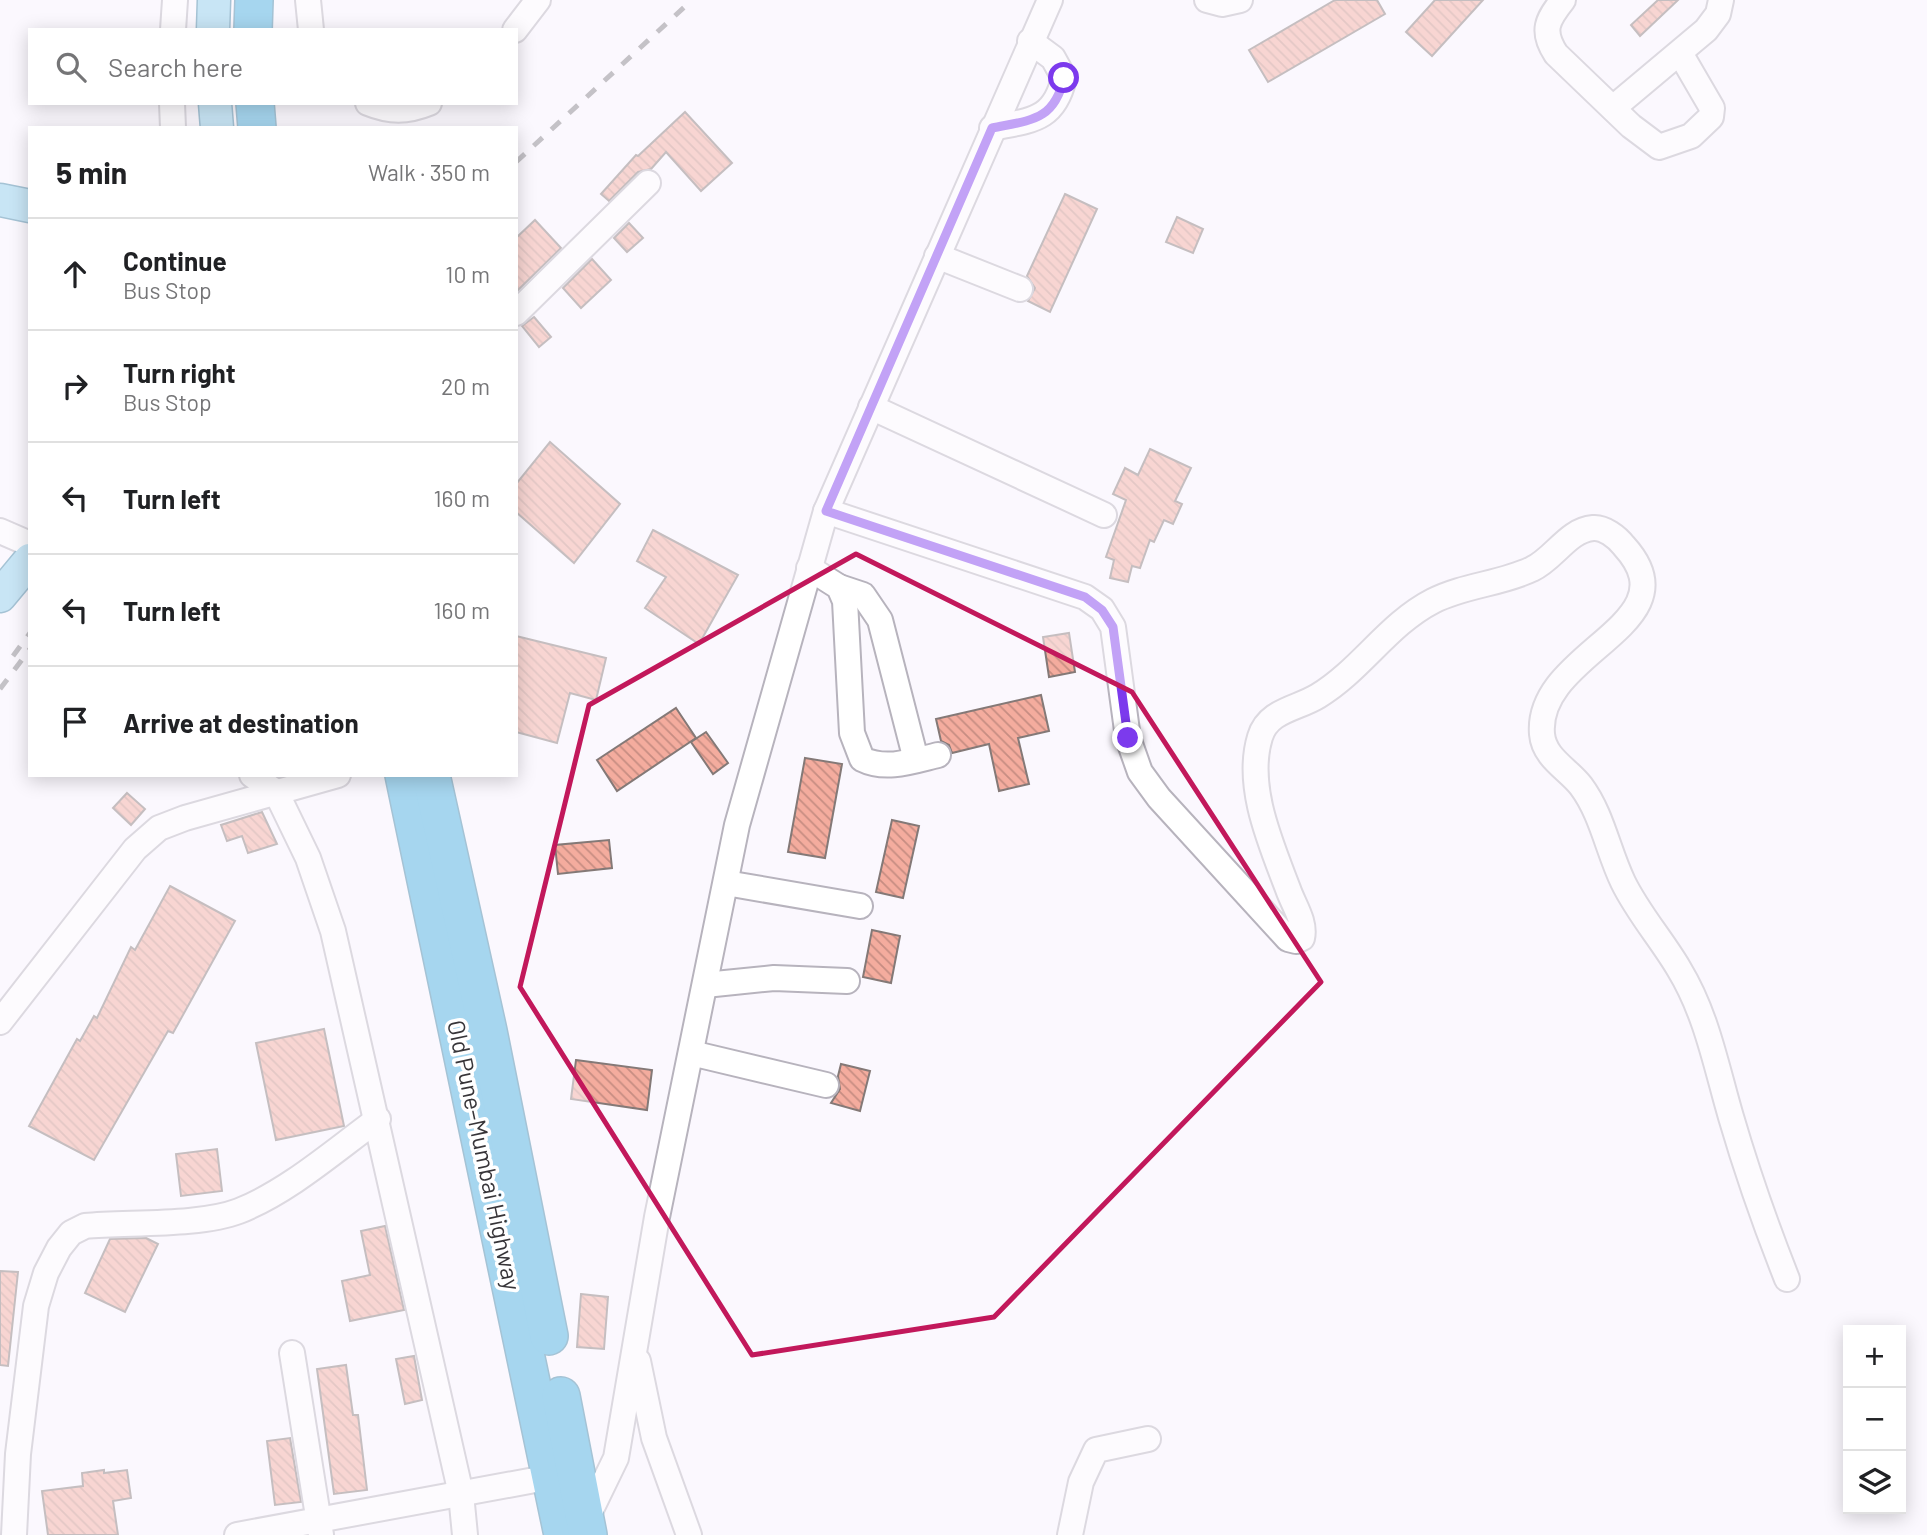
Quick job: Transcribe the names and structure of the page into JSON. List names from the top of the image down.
{
  "streets": {
    "highway": ["Old Pune–Mumbai Highway"]
  },
  "page": {
    "search": "Search here",
    "heading": ["5 min", "Walk · 350 m"],
    "list": [
      ["Continue", "Bus Stop", "10 m"],
      ["Turn right", "Bus Stop", "20 m"],
      ["Turn left", "160 m"],
      ["Turn left", "160 m"],
      "Arrive at destination"
    ],
    "map_buttons": ["+", "−"]
  }
}
